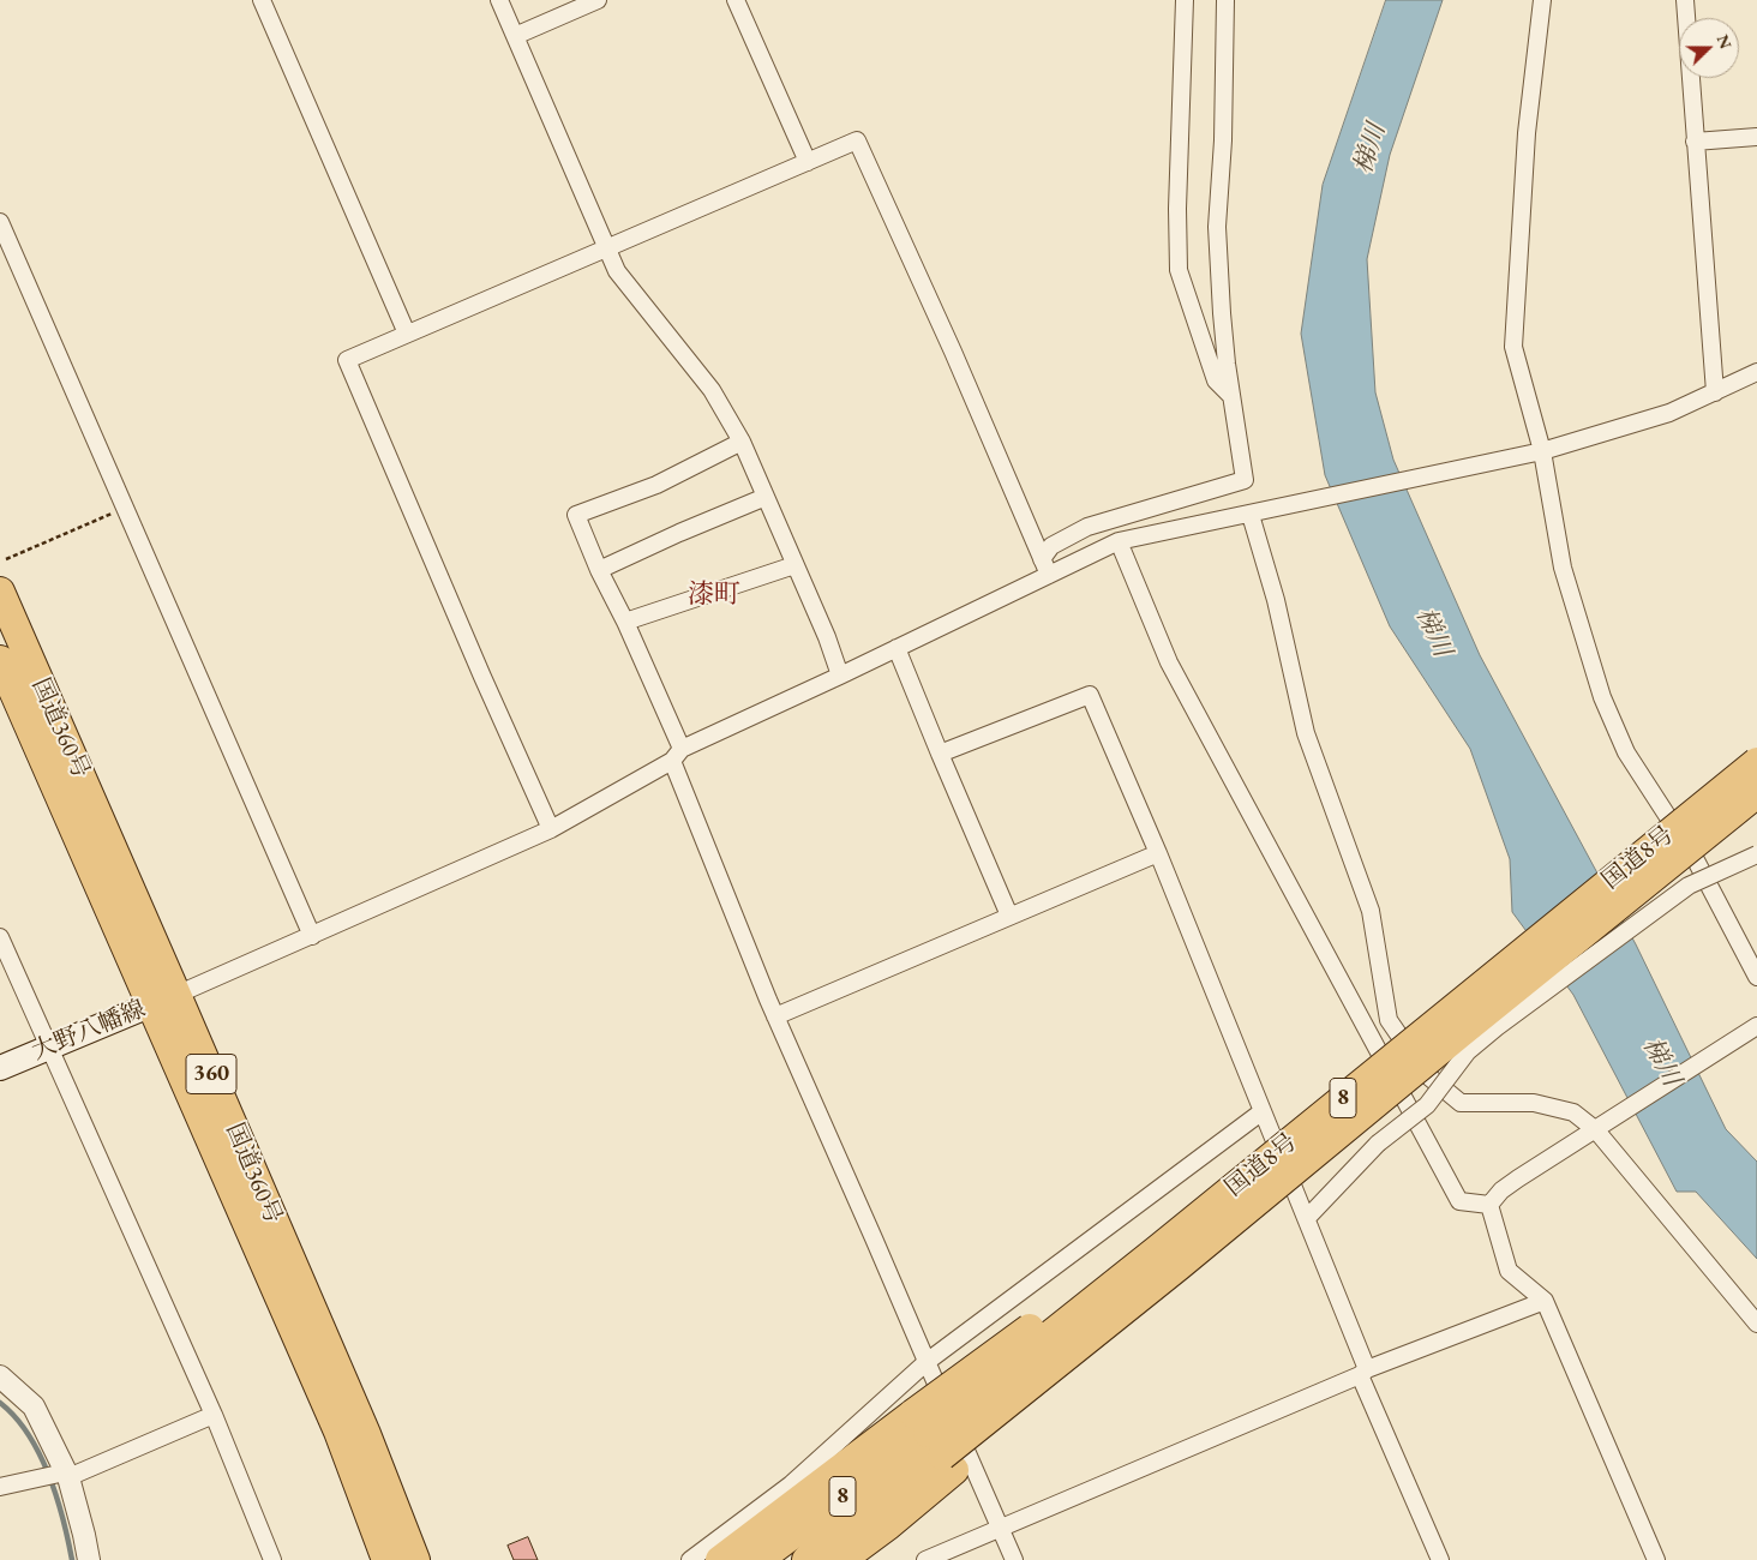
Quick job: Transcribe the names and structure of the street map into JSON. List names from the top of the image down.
{
  "streets": {
    "highway": [
      "国道360号",
      "国道8号",
      "360",
      "8"
    ],
    "main road": ["大野八幡線"]
  },
  "crossings": [
    ["国道360号", "大野八幡線"]
  ],
  "districts": ["漆町"],
  "water": ["梯川"],
  "north": "right"
}
